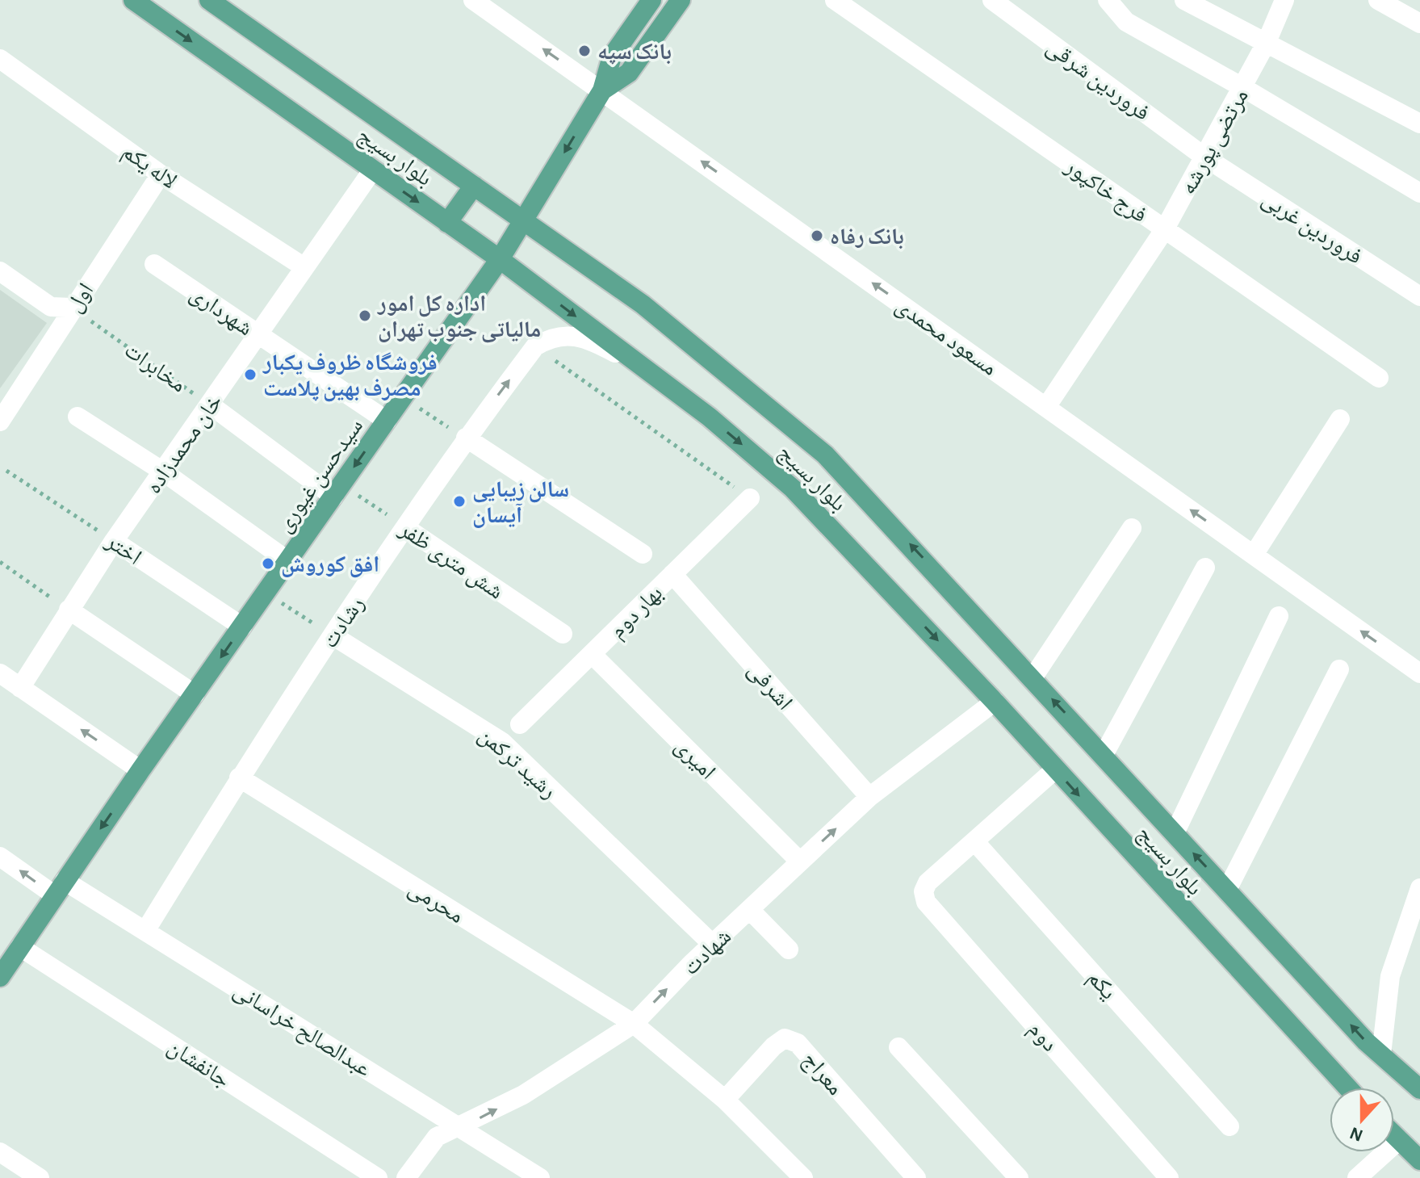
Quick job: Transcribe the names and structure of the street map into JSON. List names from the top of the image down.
{
  "streets": {
    "main road": ["بلوار بسیج", "سیدحسن غیوری"],
    "street": [
      "فروردین شرقی",
      "مرتضی پورشه",
      "لاله یکم",
      "فرج خاکپور",
      "فروردین غربی",
      "اول",
      "شهرداری",
      "مسعود محمدی",
      "مخابرات",
      "خان محمدزاده",
      "اختر",
      "شش متری ظفر",
      "بهار دوم",
      "رشادت",
      "اشرفی",
      "امیری",
      "رشید ترکمن",
      "محرمی",
      "شهادت",
      "یکم",
      "عبدالصالح خراسانی",
      "دوم",
      "جانفشان",
      "معراج"
    ]
  },
  "crossings": [
    ["فروردین شرقی", "مرتضی پورشه"],
    ["فروردین شرقی", "فروردین غربی"],
    ["مرتضی پورشه", "فرج خاکپور"],
    ["مرتضی پورشه", "فروردین غربی"],
    ["مرتضی پورشه", "مسعود محمدی"],
    ["بلوار بسیج", "خان محمدزاده"],
    ["بلوار بسیج", "سیدحسن غیوری"],
    ["بلوار بسیج", "شهادت"],
    ["لاله یکم", "اول"],
    ["لاله یکم", "خان محمدزاده"],
    ["اول", "مخابرات"],
    ["شهرداری", "خان محمدزاده"],
    ["شهرداری", "سیدحسن غیوری"],
    ["مسعود محمدی", "سیدحسن غیوری"],
    ["مخابرات", "خان محمدزاده"],
    ["مخابرات", "سیدحسن غیوری"],
    ["مخابرات", "شش متری ظفر"],
    ["خان محمدزاده", "اختر"],
    ["سیدحسن غیوری", "اختر"],
    ["سیدحسن غیوری", "شش متری ظفر"],
    ["سیدحسن غیوری", "عبدالصالح خراسانی"],
    ["سیدحسن غیوری", "جانفشان"],
    ["شش متری ظفر", "رشادت"],
    ["بهار دوم", "اشرفی"],
    ["بهار دوم", "امیری"],
    ["رشادت", "رشید ترکمن"],
    ["رشادت", "محرمی"],
    ["رشادت", "عبدالصالح خراسانی"],
    ["اشرفی", "شهادت"],
    ["امیری", "شهادت"],
    ["رشید ترکمن", "شهادت"],
    ["محرمی", "شهادت"],
    ["محرمی", "معراج"],
    ["شهادت", "عبدالصالح خراسانی"],
    ["یکم", "دوم"]
  ],
  "one_way": ["مسعود محمدی", "سیدحسن غیوری", "شهادت"],
  "places": [
    "بانک سپه",
    "بانک رفاه",
    "اداره کل امور مالیاتی جنوب تهران",
    "فروشگاه ظروف یکبار مصرف بهین پلاست",
    "سالن زیبایی آیسان",
    "افق کوروش"
  ],
  "north": "bottom"
}
